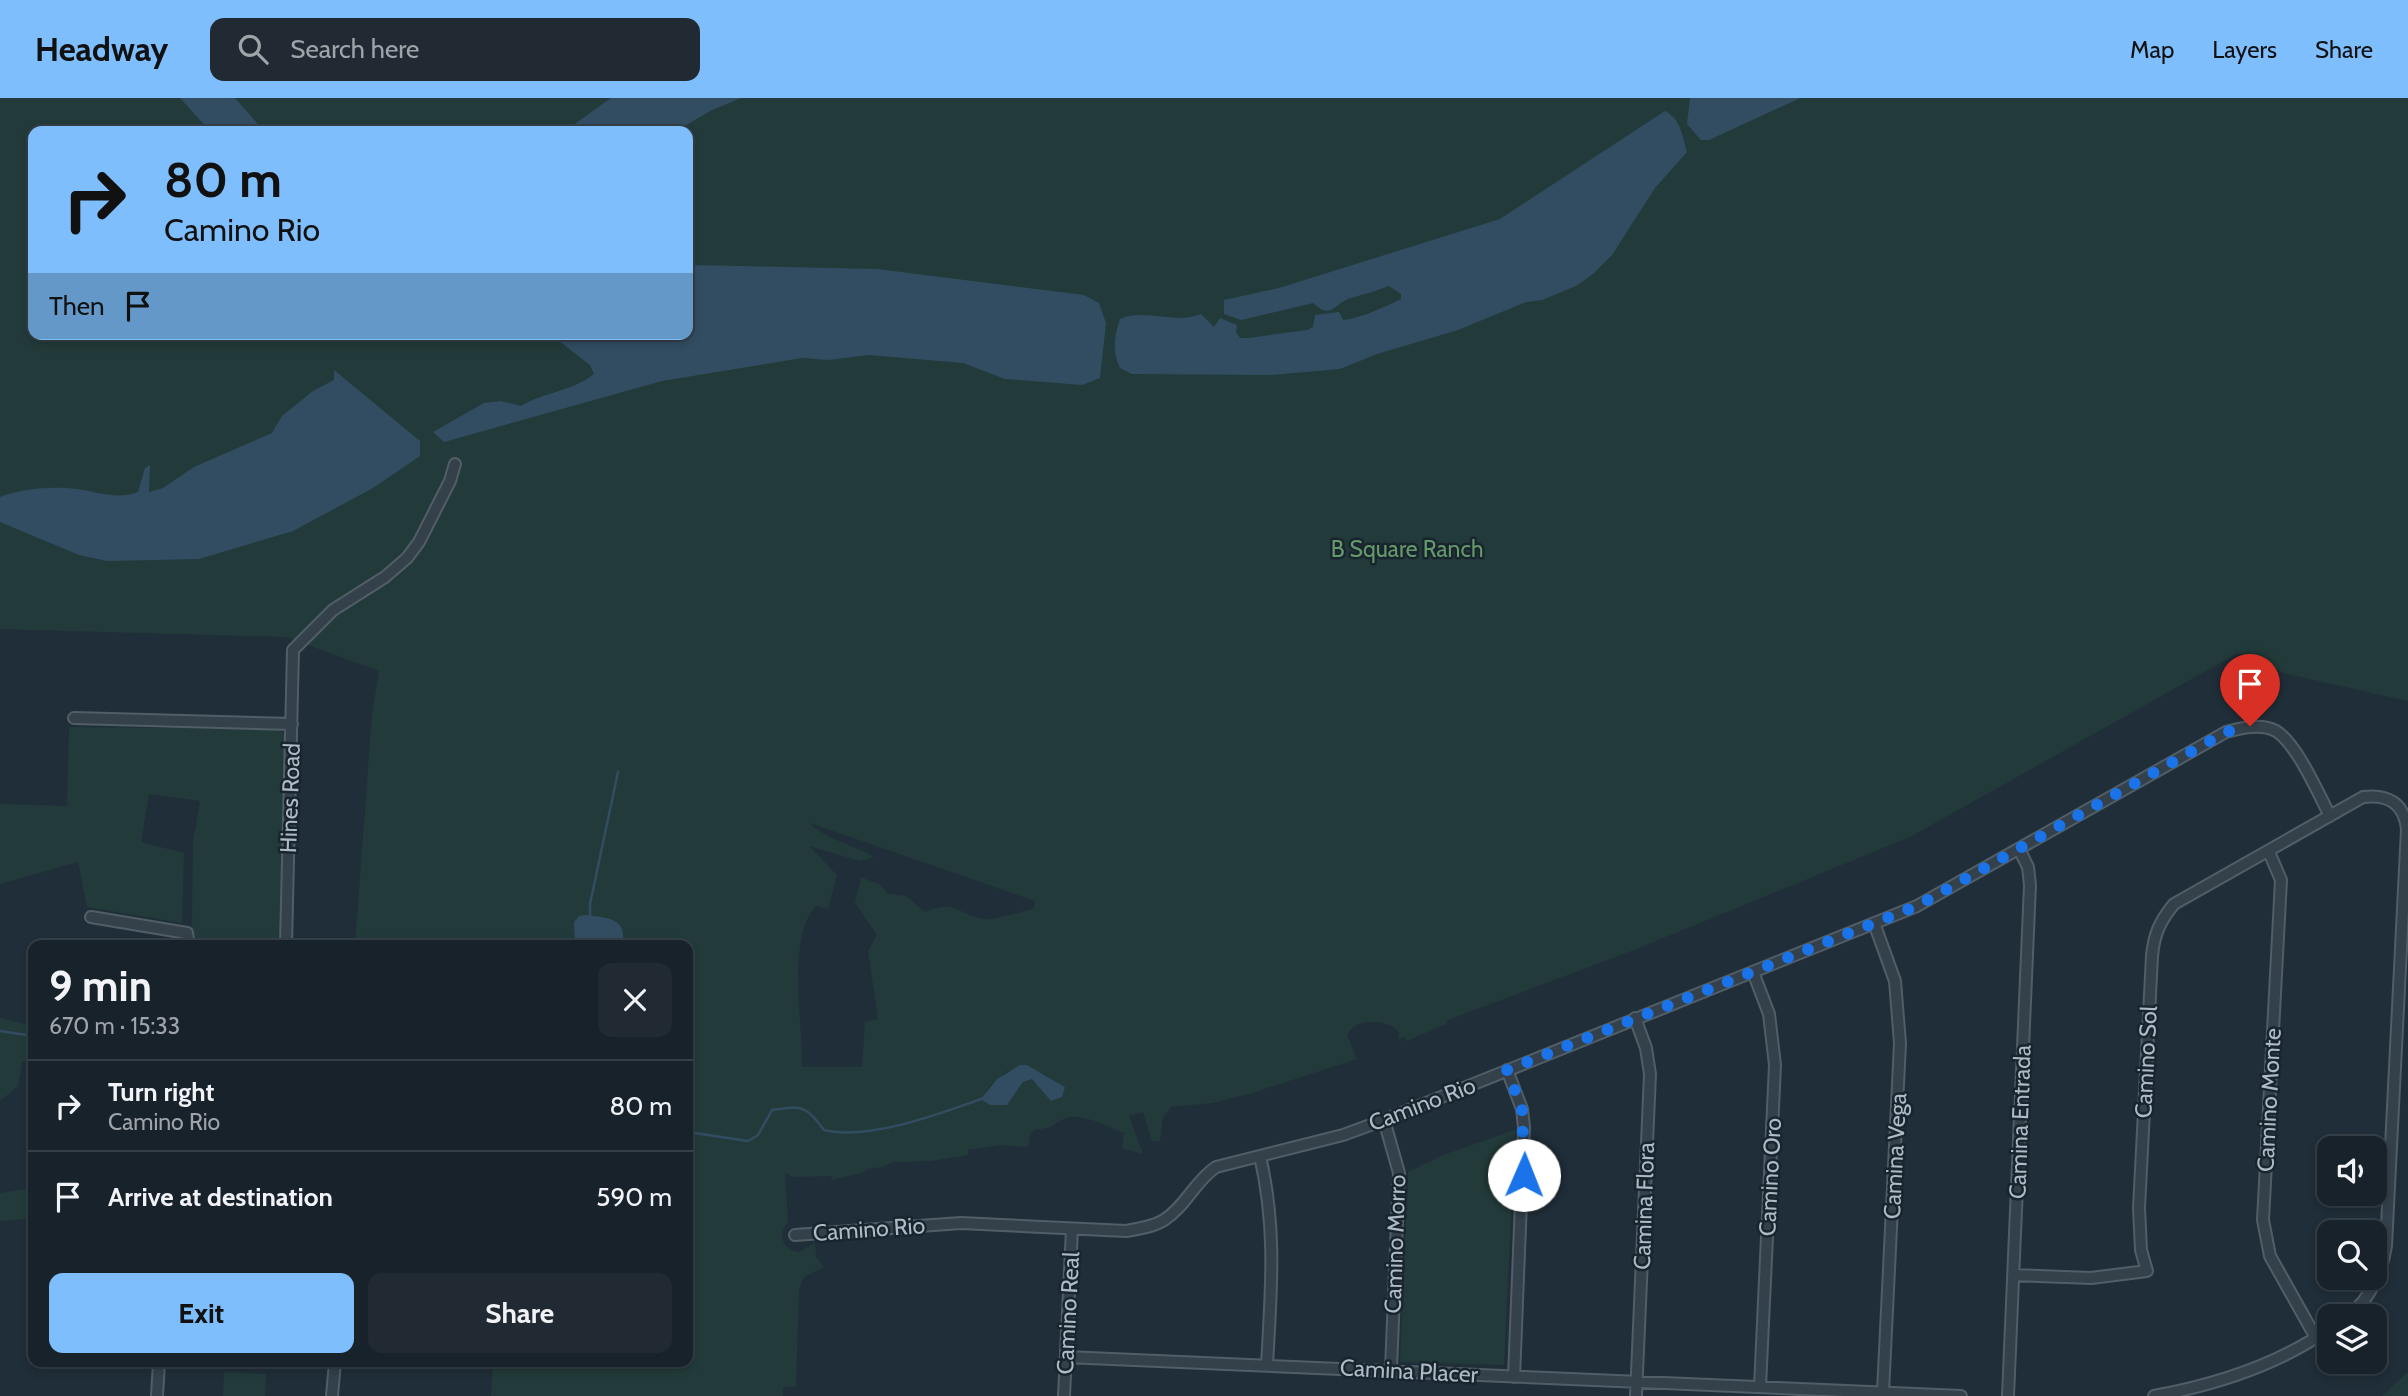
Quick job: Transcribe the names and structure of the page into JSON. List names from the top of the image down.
{
  "streets": {
    "street": [
      "Hines Road",
      "Camino Sol",
      "Camino Monte",
      "Camino Rio",
      "Camina Entrada",
      "Camina Vega",
      "Camino Oro",
      "Camina Flora",
      "Camino Morro",
      "Camino Real",
      "Camina Placer"
    ]
  },
  "crossings": [
    ["Camino Sol", "Camino Monte"],
    ["Camino Sol", "Camino Rio"],
    ["Camino Sol", "Camina Entrada"],
    ["Camino Rio", "Camina Entrada"],
    ["Camino Rio", "Camina Vega"],
    ["Camino Rio", "Camino Oro"],
    ["Camino Rio", "Camina Flora"],
    ["Camino Rio", "Camino Morro"],
    ["Camino Rio", "Camino Real"],
    ["Camina Vega", "Camina Placer"],
    ["Camino Oro", "Camina Placer"],
    ["Camina Flora", "Camina Placer"],
    ["Camino Morro", "Camina Placer"],
    ["Camino Real", "Camina Placer"]
  ],
  "parks": ["B Square Ranch"],
  "page": {
    "header": "Headway",
    "search": "Search here",
    "nav": ["Map", "Layers", "Share"],
    "turn": ["80 m", "Camino Rio"],
    "then": "Then",
    "heading": ["9 min", "670 m · 15:33"],
    "list": [
      {
        "name": "Turn right",
        "note": "Camino Rio",
        "value": "80 m"
      },
      {
        "name": "Arrive at destination",
        "value": "590 m"
      }
    ],
    "buttons": ["Exit", "Share"]
  }
}
